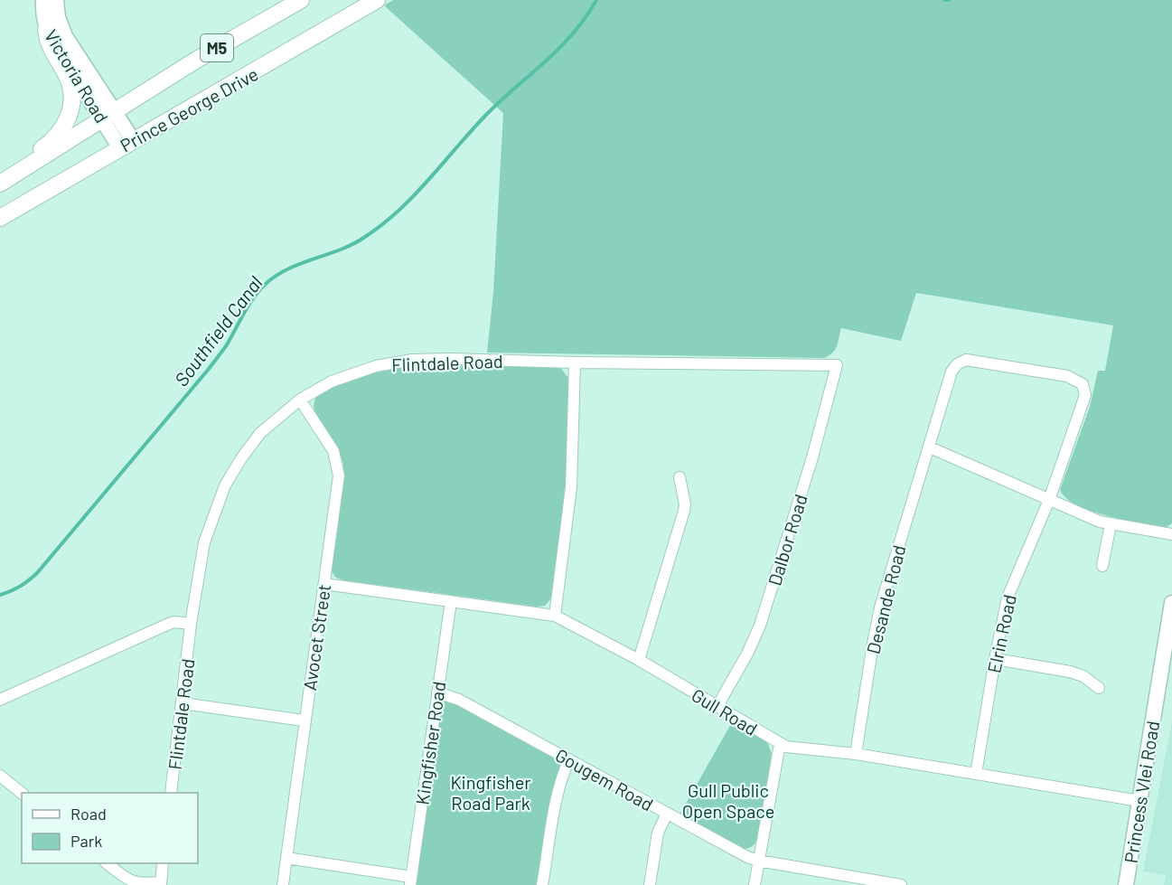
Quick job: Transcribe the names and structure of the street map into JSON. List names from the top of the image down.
{
  "streets": {
    "main road": ["M5", "Prince George Drive"],
    "street": [
      "Victoria Road",
      "Flintdale Road",
      "Dalbor Road",
      "Desande Road",
      "Elrin Road",
      "Avocet Street",
      "Gull Road",
      "Kingfisher Road",
      "Gougem Road",
      "Princess Vlei Road"
    ]
  },
  "crossings": [
    ["Victoria Road", "Prince George Drive"],
    ["Flintdale Road", "Dalbor Road"],
    ["Flintdale Road", "Avocet Street"],
    ["Dalbor Road", "Gull Road"],
    ["Desande Road", "Elrin Road"],
    ["Desande Road", "Gull Road"],
    ["Elrin Road", "Gull Road"],
    ["Avocet Street", "Gull Road"],
    ["Gull Road", "Kingfisher Road"],
    ["Gull Road", "Princess Vlei Road"],
    ["Kingfisher Road", "Gougem Road"]
  ],
  "water": ["Southfield Canal"],
  "parks": ["Kingfisher Road Park", "Gull Public Open Space"],
  "legend": ["Road", "Park"]
}
